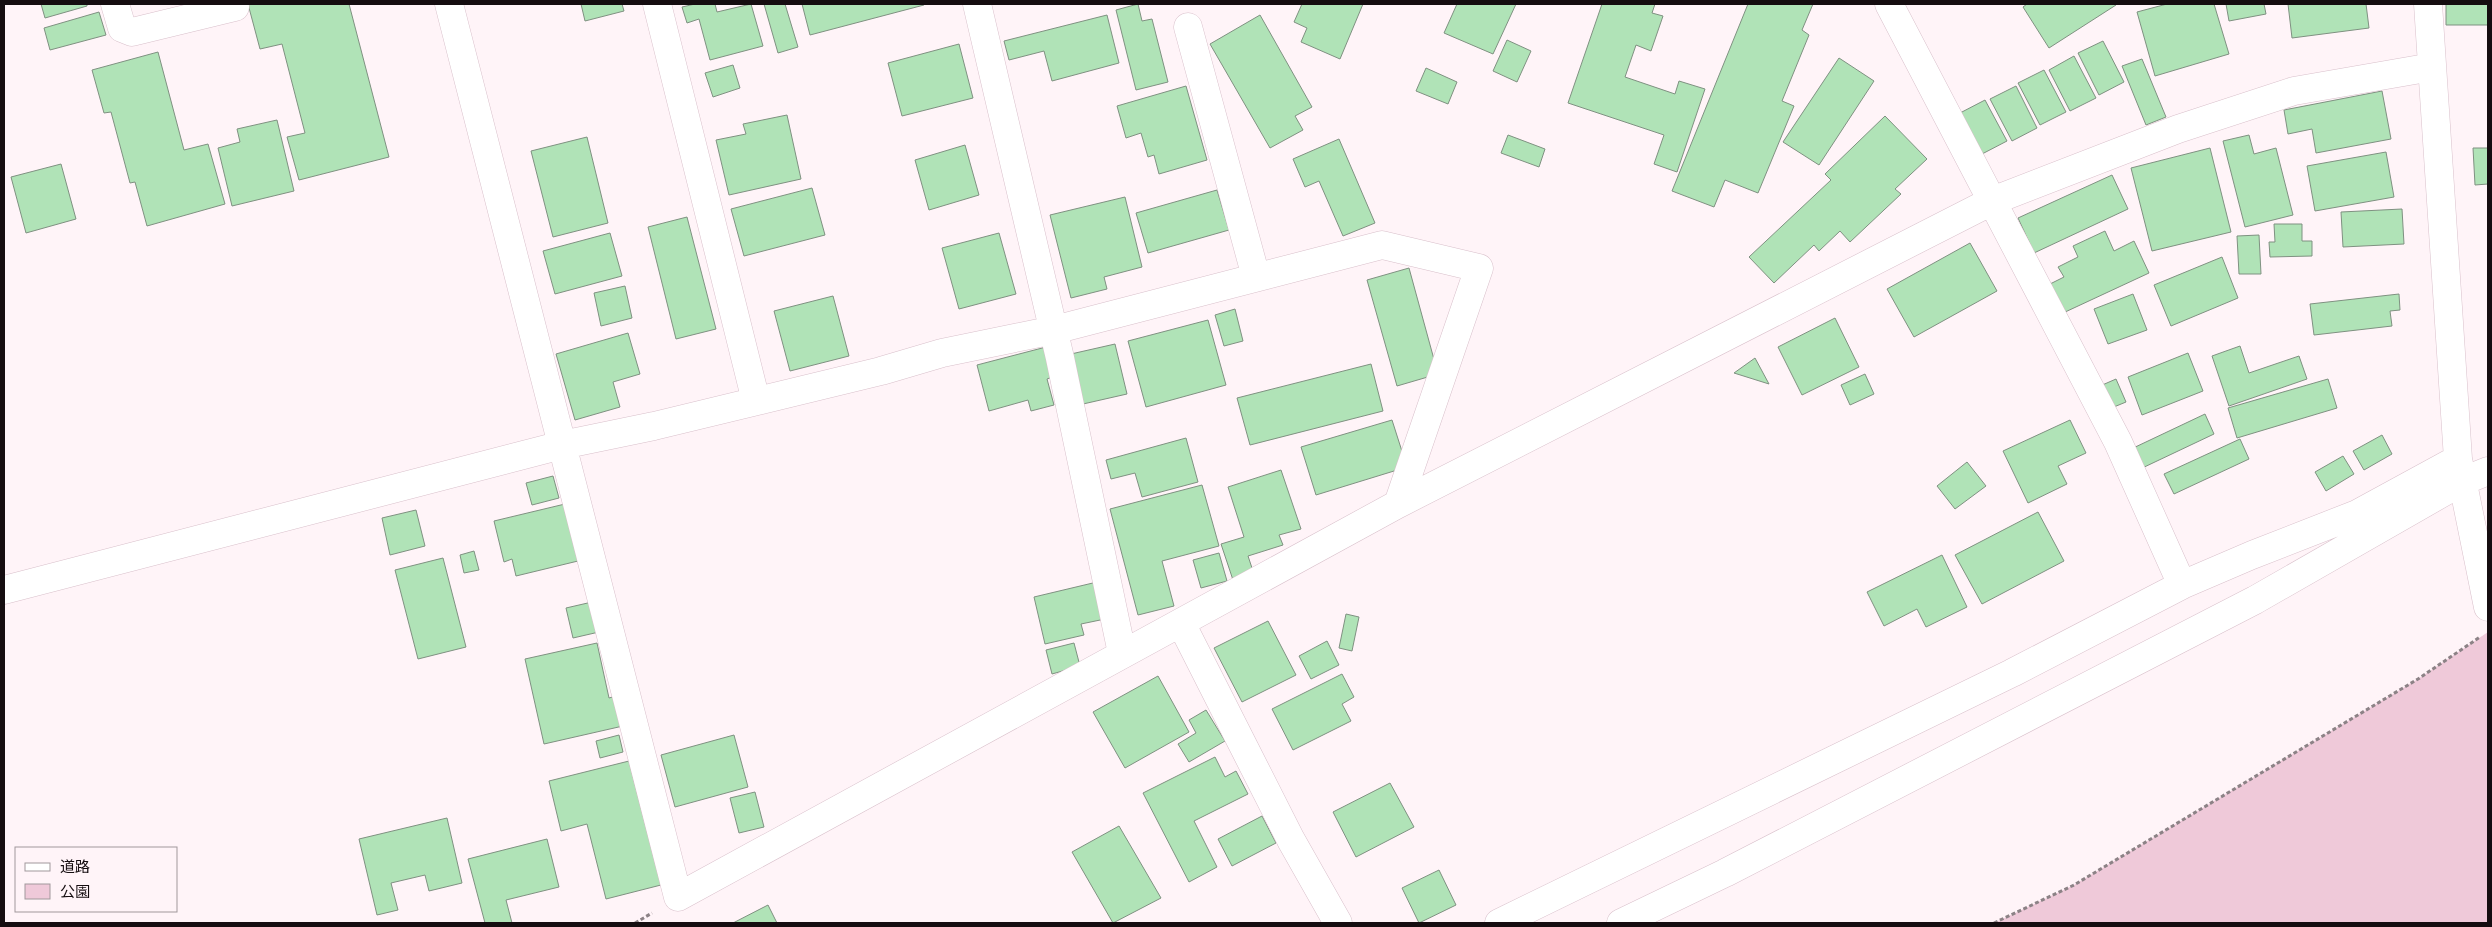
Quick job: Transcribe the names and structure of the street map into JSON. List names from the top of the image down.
{
  "legend": ["道路", "公園"]
}
